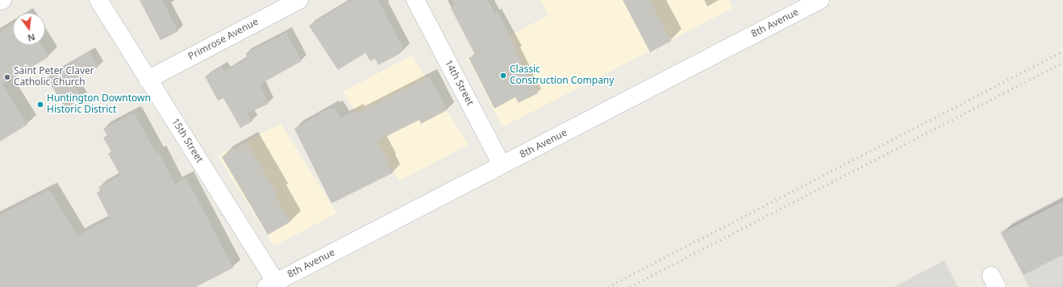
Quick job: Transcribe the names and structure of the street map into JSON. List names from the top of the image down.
{
  "streets": {
    "street": [
      "8th Avenue",
      "Primrose Avenue",
      "14th Street",
      "15th Street"
    ]
  },
  "crossings": [
    ["8th Avenue", "14th Street"],
    ["8th Avenue", "15th Street"],
    ["Primrose Avenue", "15th Street"]
  ],
  "places": ["Classic Construction Company", "Saint Peter Claver Catholic Church", "Huntington Downtown Historic District"],
  "north": "bottom"
}
